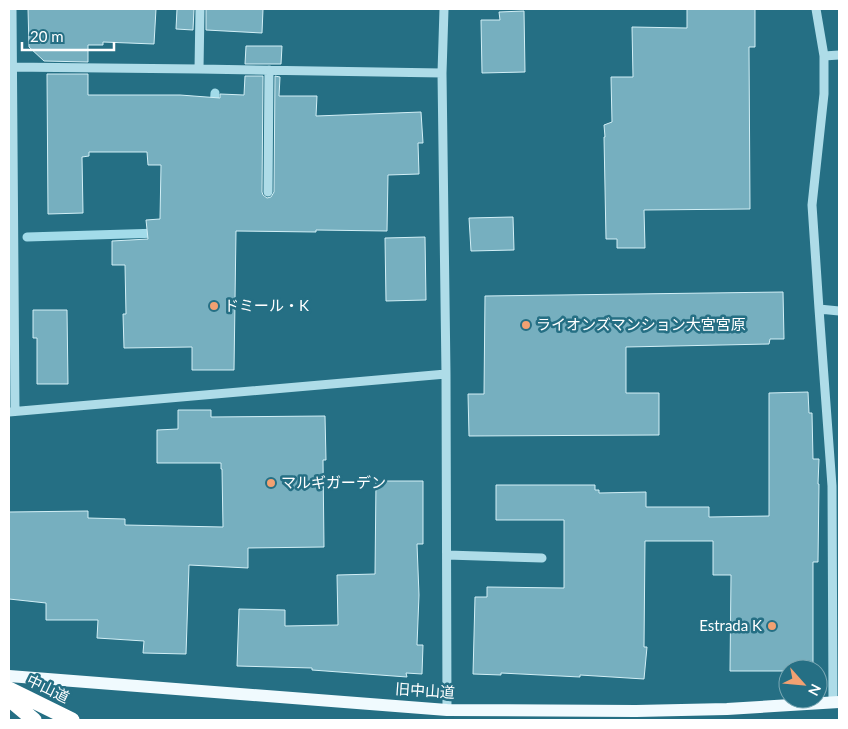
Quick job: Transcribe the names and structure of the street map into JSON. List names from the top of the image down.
{
  "streets": {
    "highway": ["中山道"],
    "main road": ["旧中山道"]
  },
  "places": [
    "ドミール・K",
    "ライオンズマンション大宮宮原",
    "マルギガーデン",
    "Estrada K"
  ],
  "scale_bar": "20 m",
  "north": "bottom right"
}
